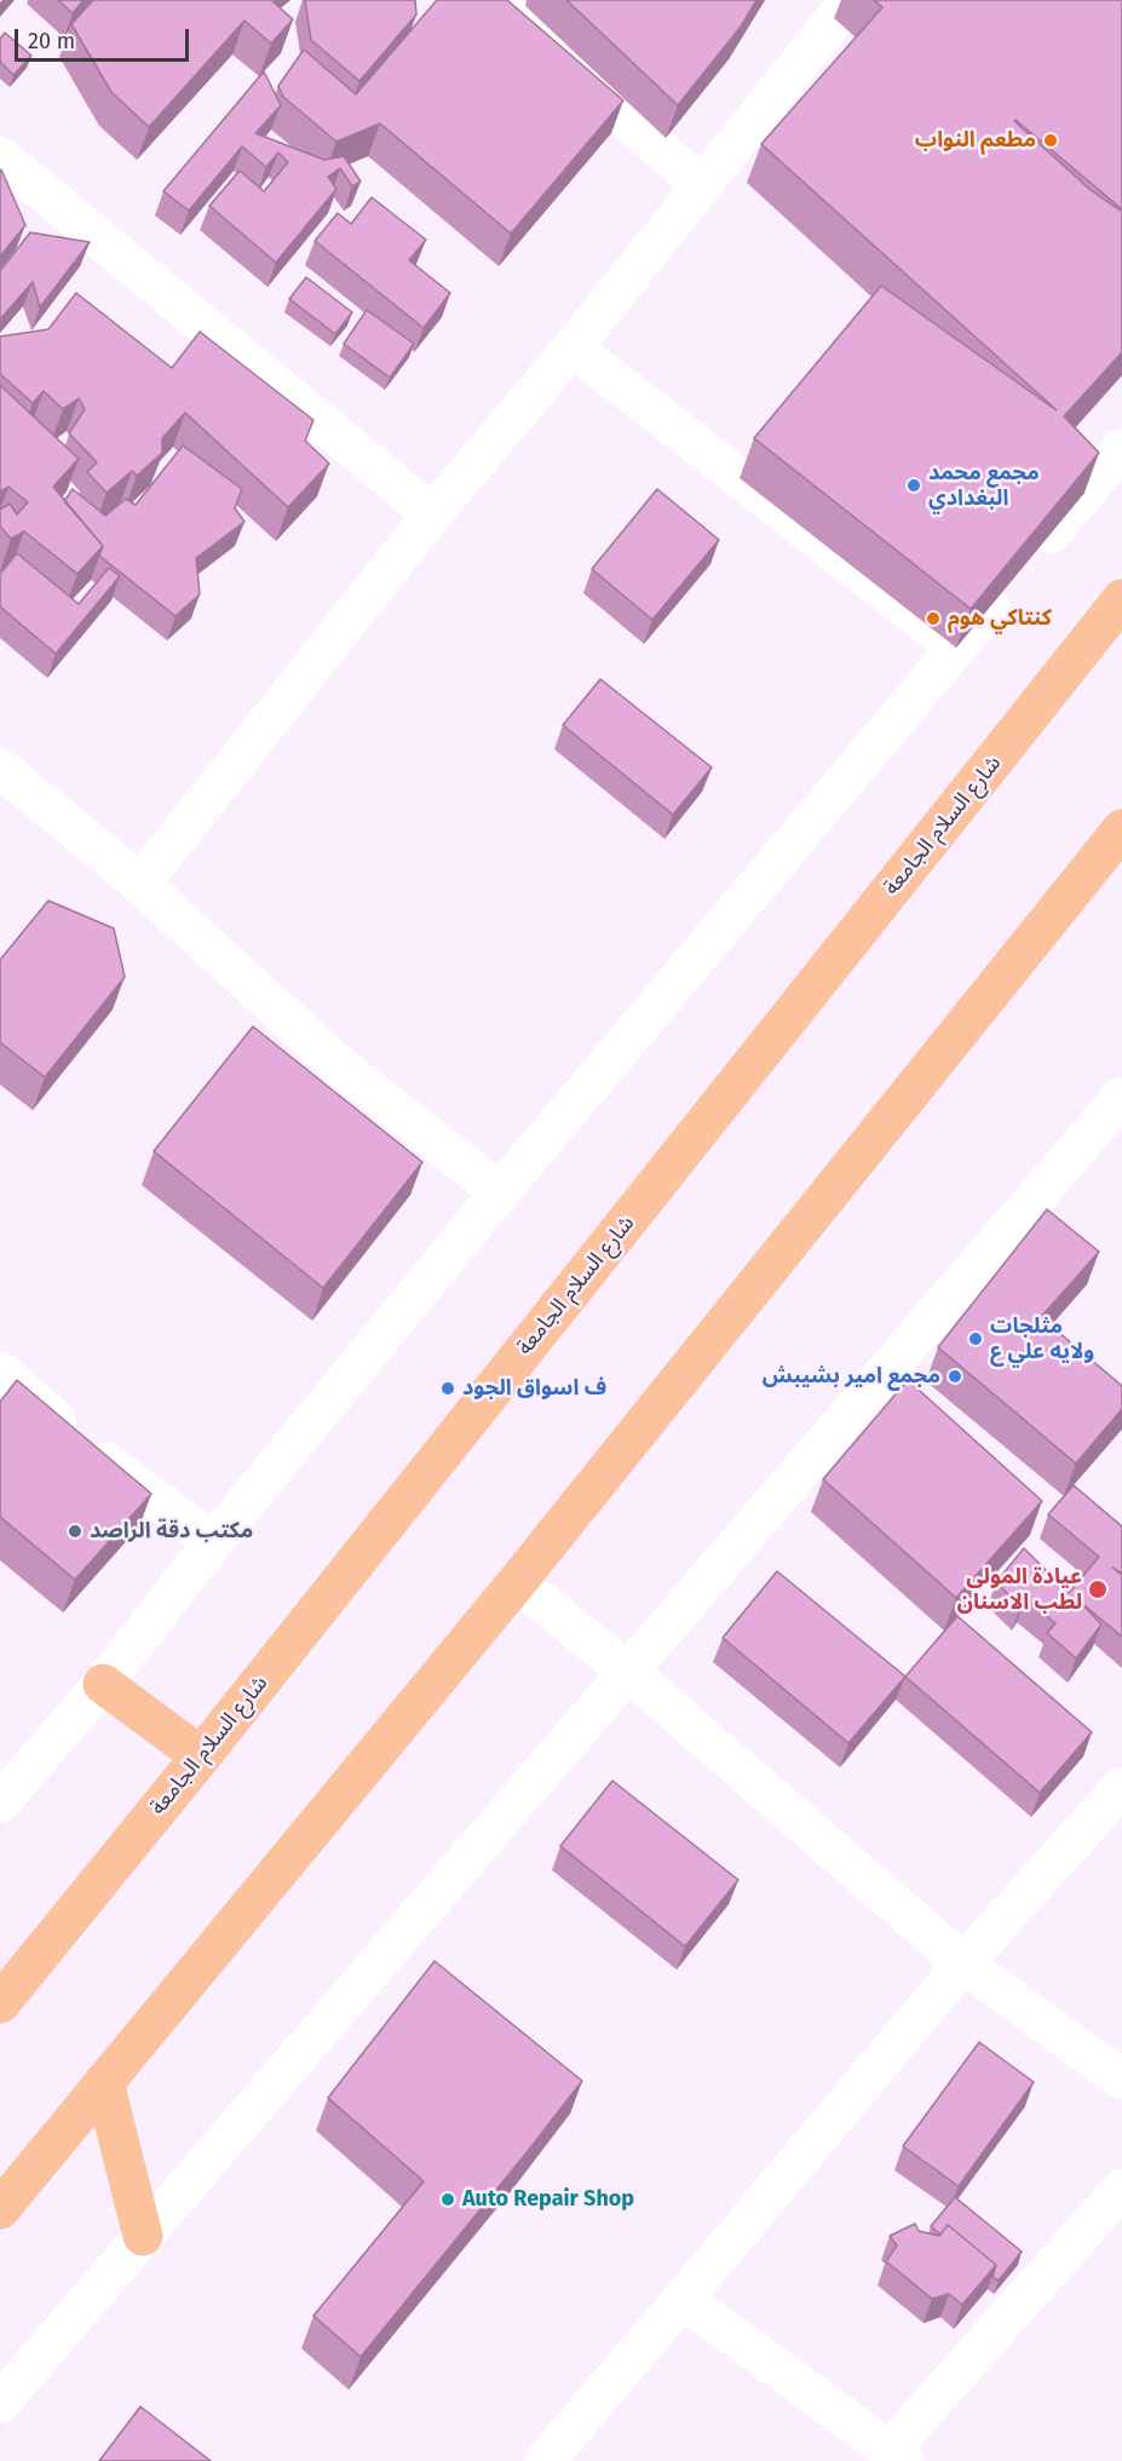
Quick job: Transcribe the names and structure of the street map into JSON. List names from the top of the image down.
{
  "streets": {
    "main road": ["شارع السلام الجامعة"]
  },
  "places": [
    "مطعم النواب",
    "مجمع محمد البغدادي",
    "كنتاكي هوم",
    "مثلجات ولايه علي ع",
    "مجمع امير بشيبش",
    "ف اسواق الجود",
    "مكتب دقة الراصد",
    "عيادة المولى لطب الاسنان",
    "Auto Repair Shop"
  ],
  "scale_bar": "20 m"
}
